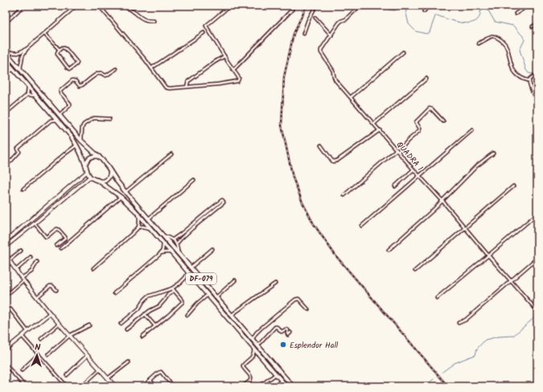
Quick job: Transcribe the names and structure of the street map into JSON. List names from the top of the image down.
{
  "streets": {
    "main road": ["DF-079"],
    "street": ["QUADRA 1"]
  },
  "places": ["Esplendor Hall"],
  "north": "top"
}
